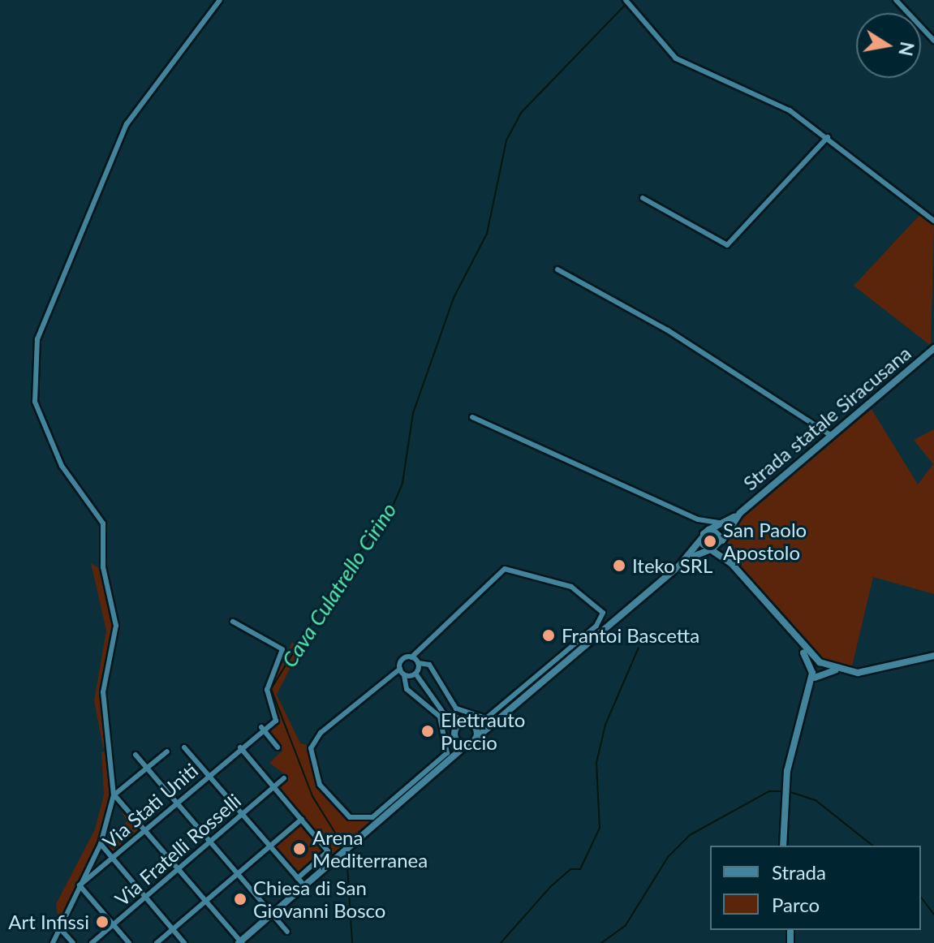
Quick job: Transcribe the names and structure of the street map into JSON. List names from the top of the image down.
{
  "streets": {
    "main road": ["Strada statale Siracusana"],
    "street": ["Via Stati Uniti", "Via Fratelli Rosselli"]
  },
  "water": ["Cava Culatrello Cirino"],
  "places": [
    "San Paolo Apostolo",
    "Iteko SRL",
    "Frantoi Bascetta",
    "Elettrauto Puccio",
    "Arena Mediterranea",
    "Chiesa di San Giovanni Bosco",
    "Art Infissi"
  ],
  "legend": ["Strada", "Parco"],
  "north": "right"
}
